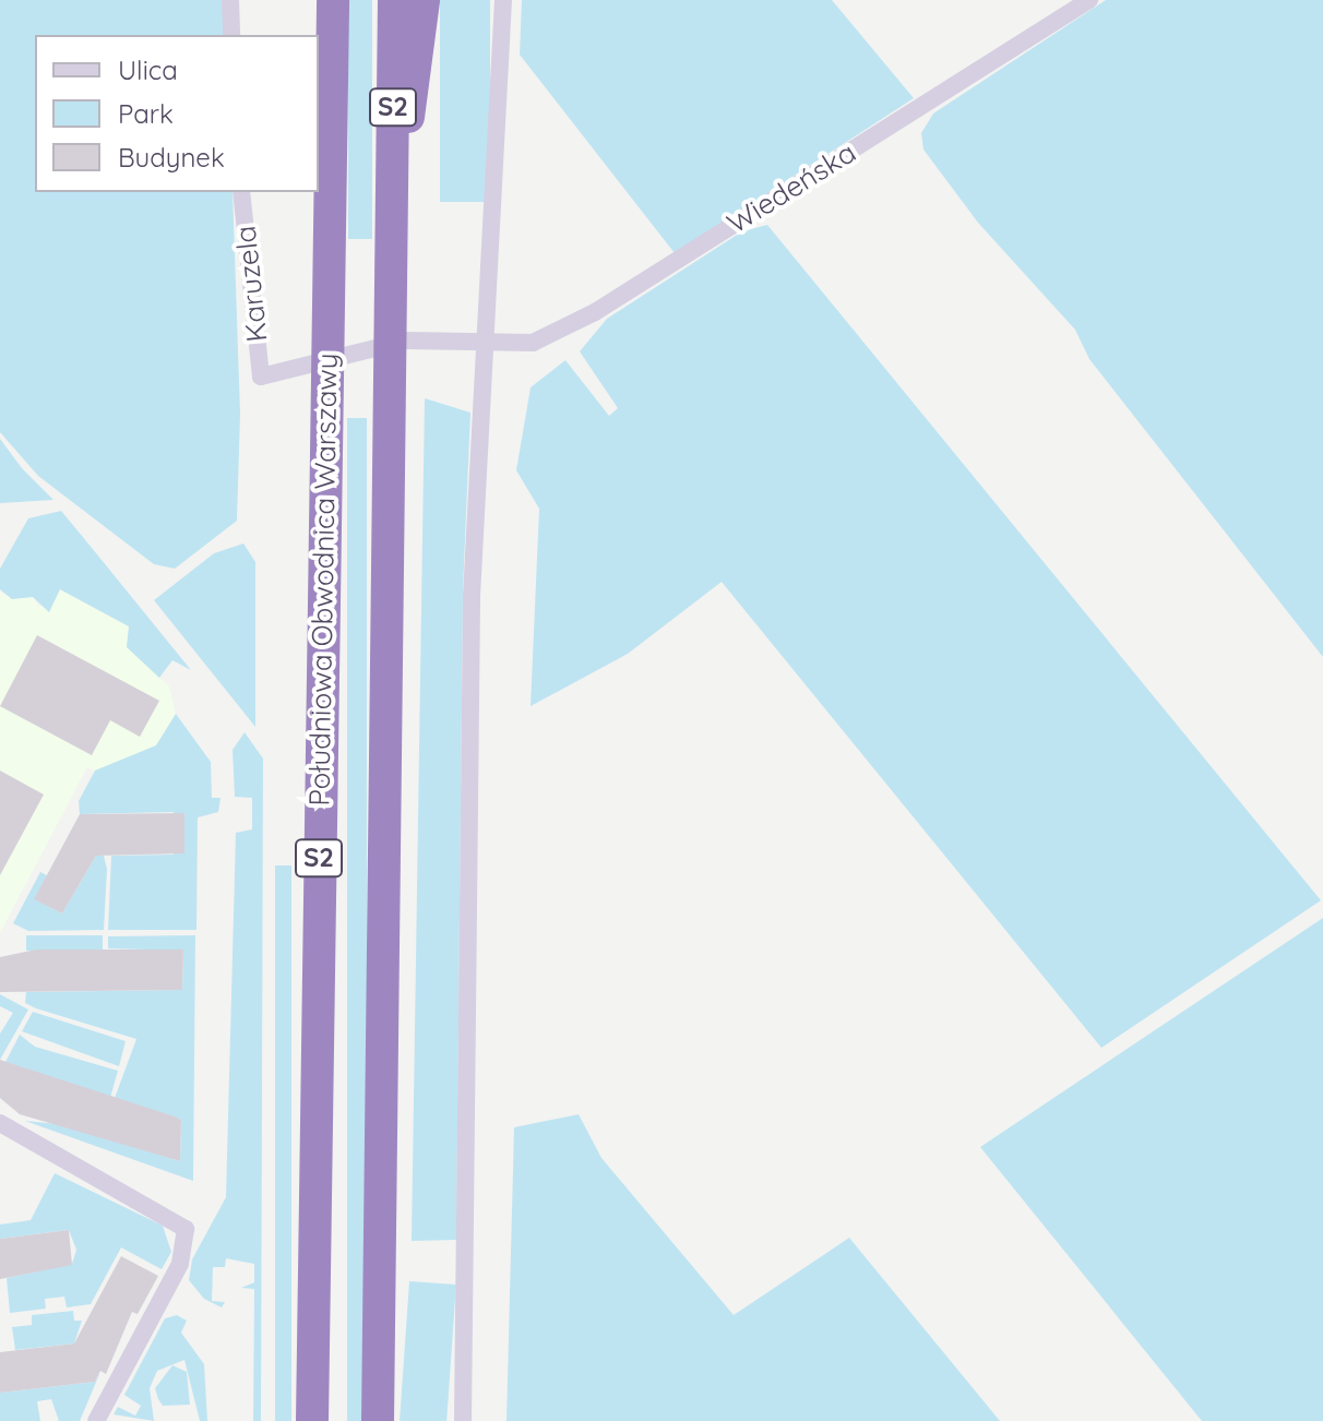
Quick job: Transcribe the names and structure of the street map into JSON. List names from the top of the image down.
{
  "streets": {
    "highway": ["S2", "Południowa Obwodnica Warszawy"],
    "street": ["Wiedeńska", "Karuzela"]
  },
  "crossings": [
    ["Wiedeńska", "Karuzela"]
  ],
  "legend": ["Ulica", "Park", "Budynek"]
}
